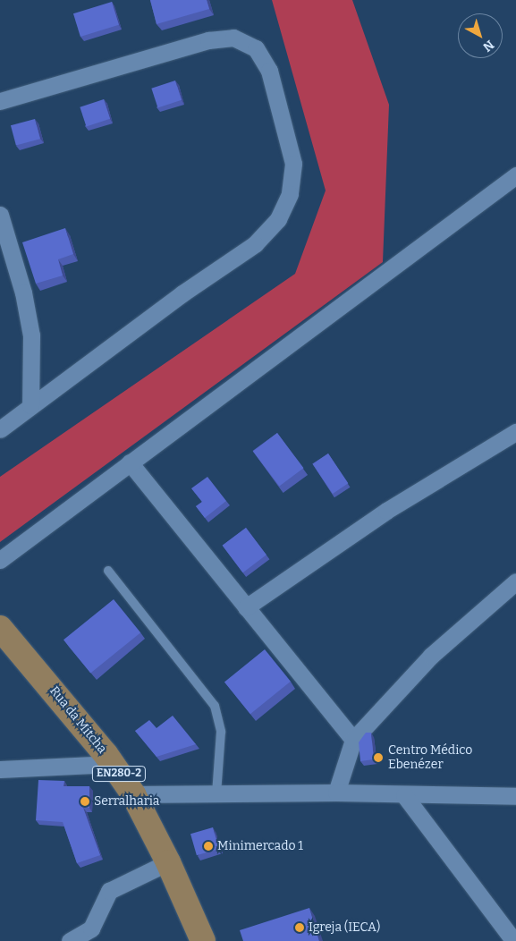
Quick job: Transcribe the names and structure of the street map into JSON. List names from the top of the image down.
{
  "streets": {
    "main road": ["Rua da Mitcha", "EN280-2"]
  },
  "places": [
    "Centro Médico Ebenézer",
    "Serralharia",
    "Minimercado 1",
    "Igreja (IECA)"
  ],
  "north": "bottom right"
}
